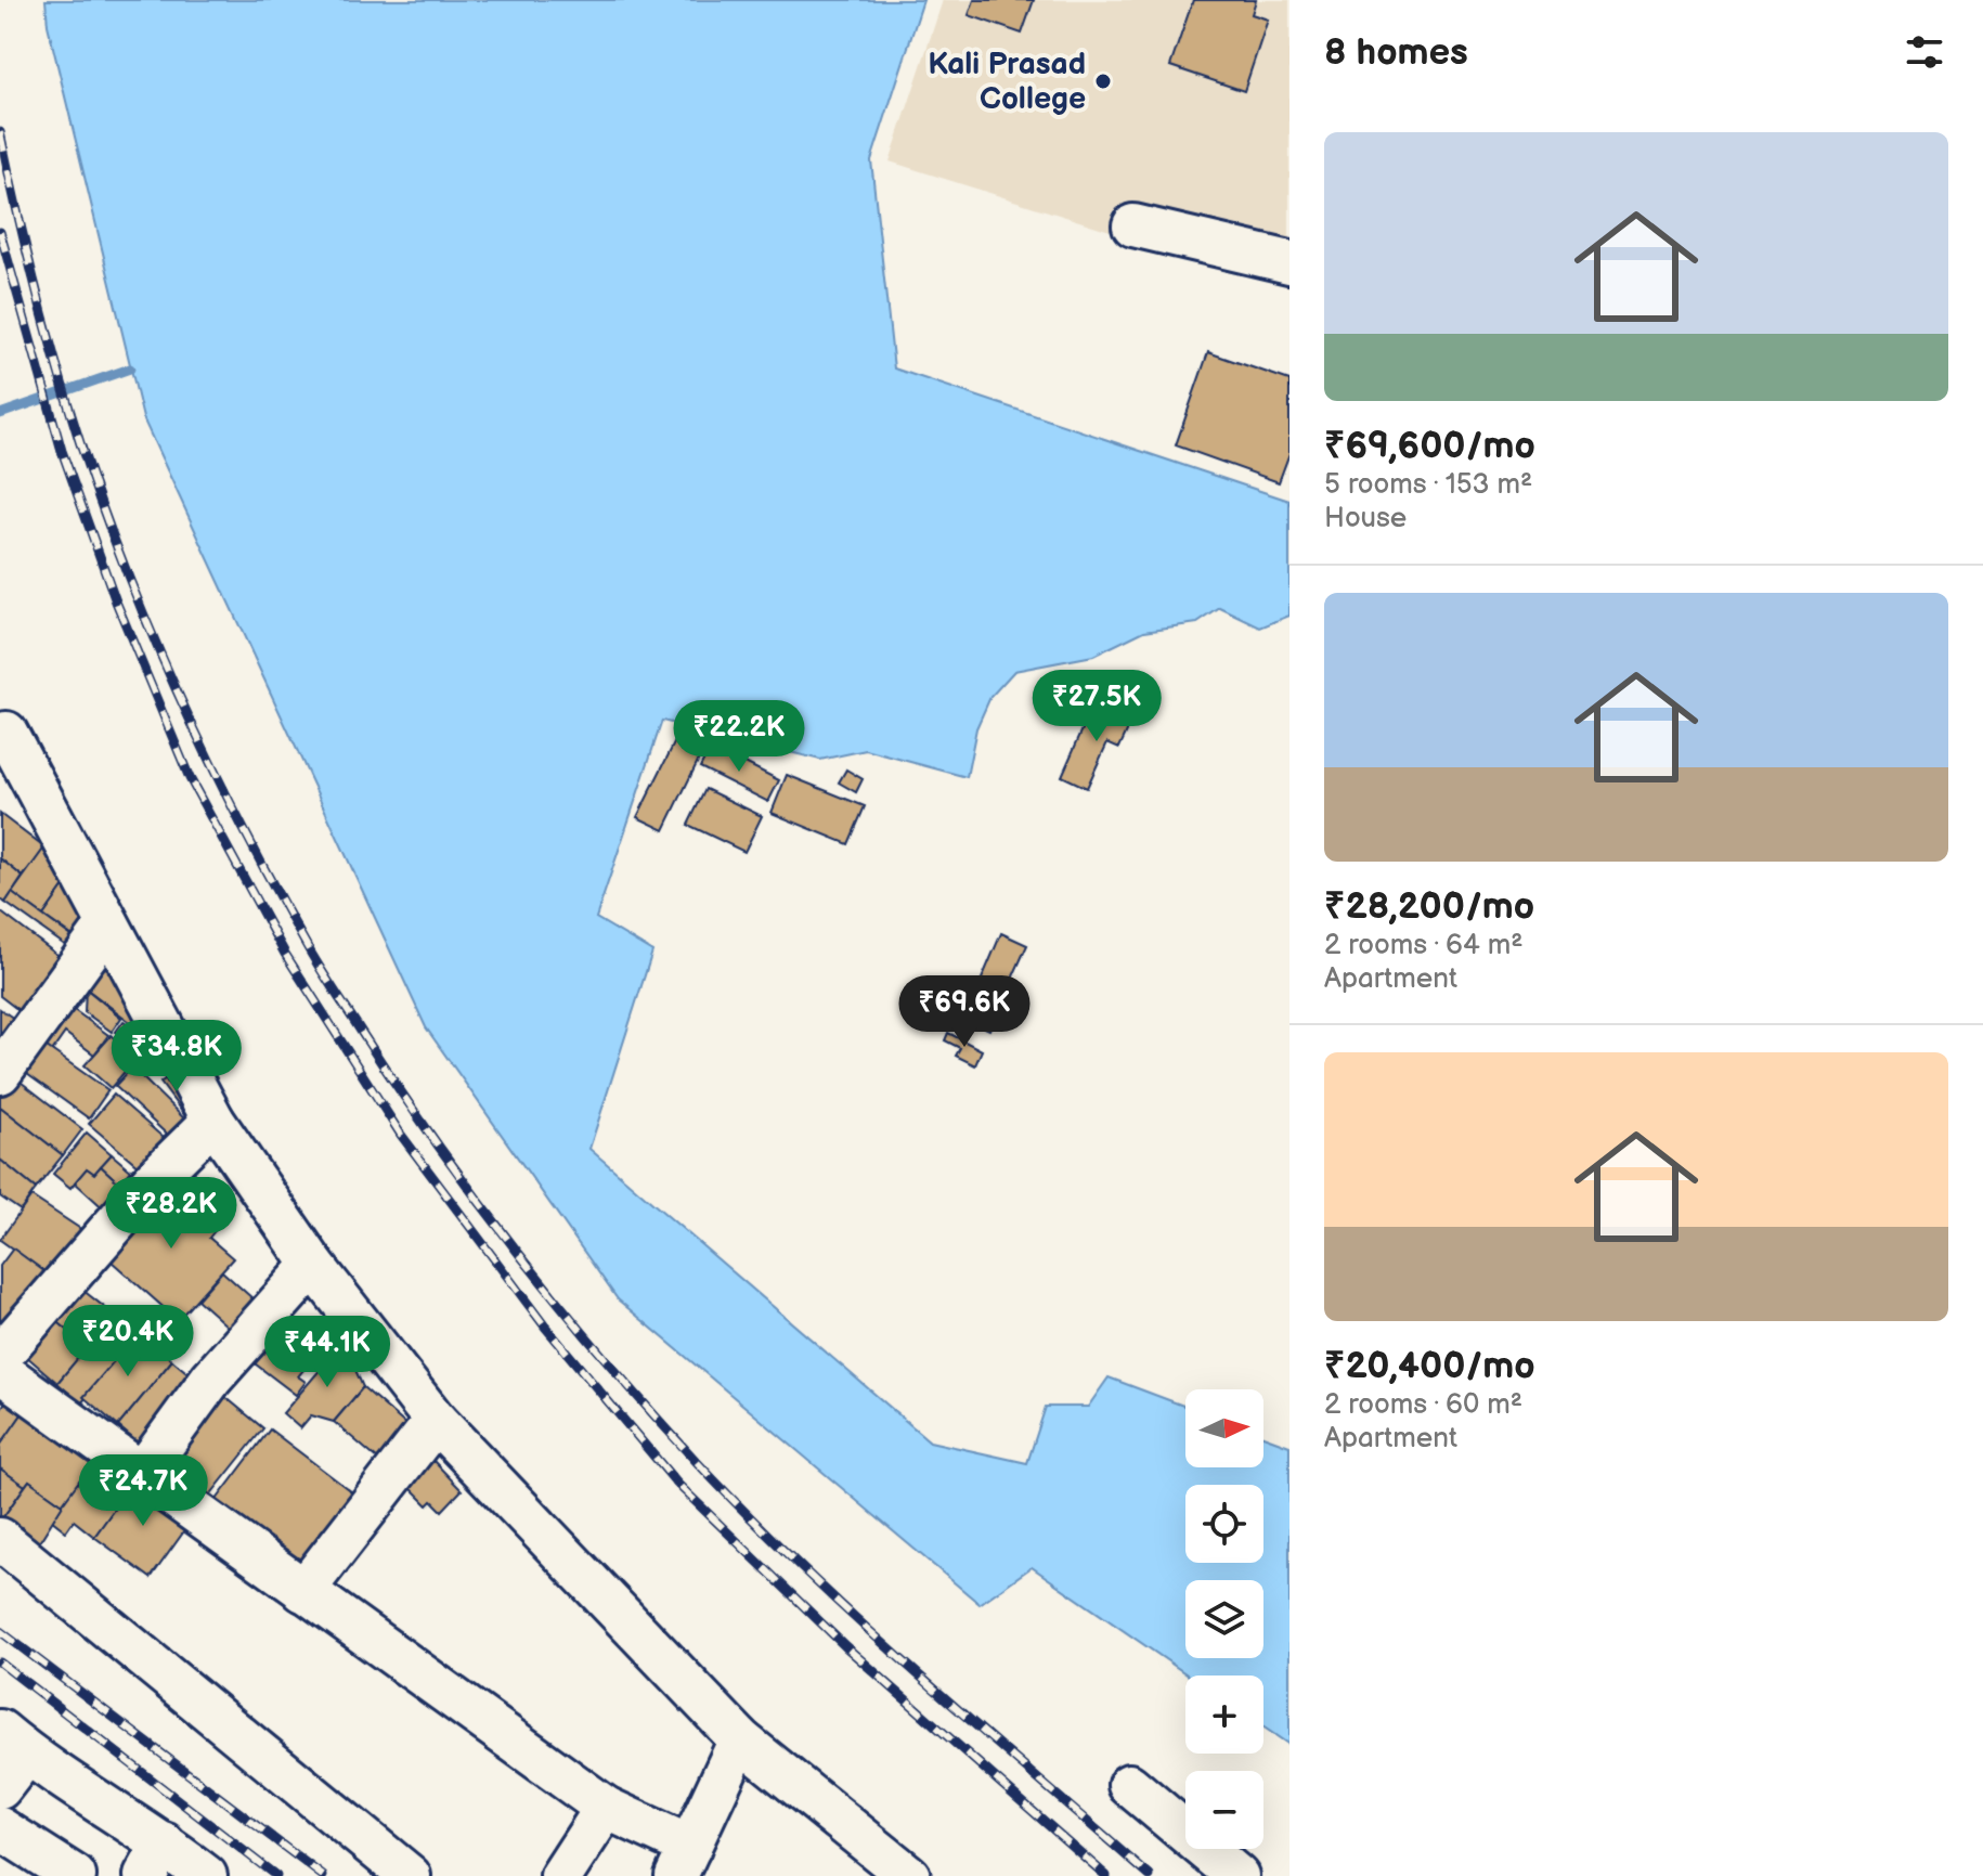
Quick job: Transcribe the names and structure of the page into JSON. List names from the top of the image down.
{
  "places": ["Kali Prasad College"],
  "north": "right",
  "page": {
    "heading": "8 homes",
    "list": [
      {
        "name": "₹69,600/mo",
        "note": "5 rooms · 153 m² · House"
      },
      {
        "name": "₹28,200/mo",
        "note": "2 rooms · 64 m² · Apartment"
      },
      {
        "name": "₹20,400/mo",
        "note": "2 rooms · 60 m² · Apartment"
      }
    ],
    "price": [
      "₹27.5K",
      "₹22.2K",
      "₹69.6K",
      "₹34.8K",
      "₹28.2K",
      "₹20.4K",
      "₹44.1K",
      "₹24.7K"
    ],
    "map_buttons": ["+", "−"]
  }
}
